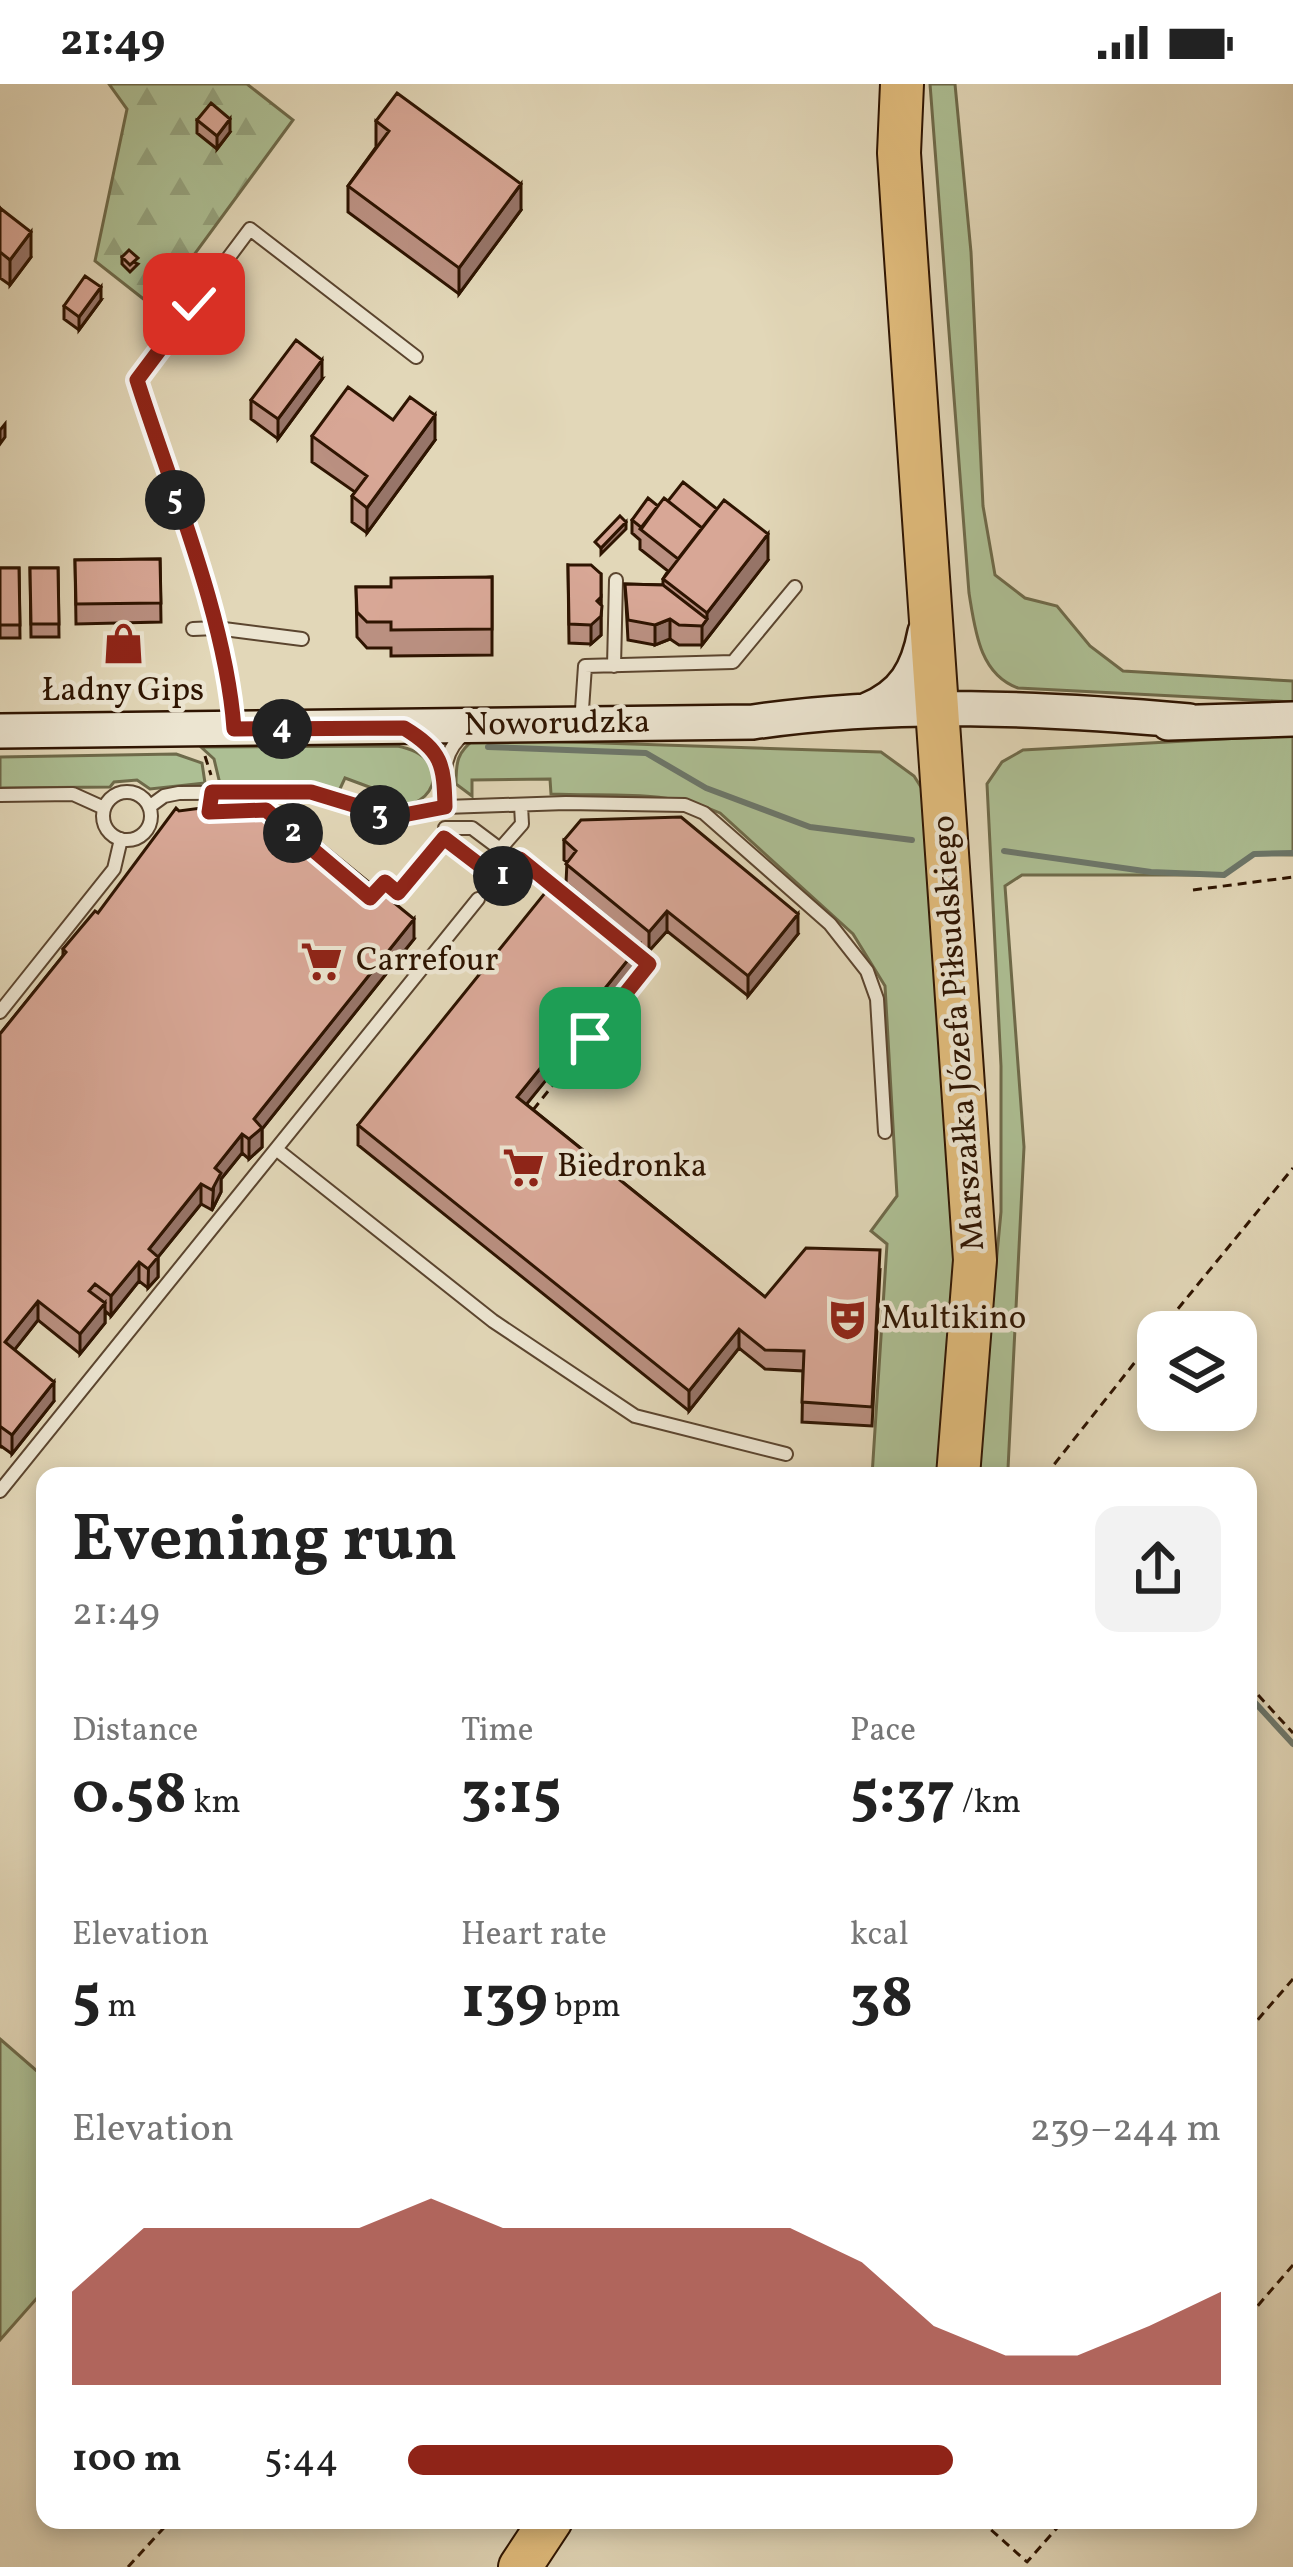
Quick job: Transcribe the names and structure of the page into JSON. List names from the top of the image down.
{
  "streets": {
    "highway": ["Marszałka Józefa Piłsudskiego"],
    "street": ["Noworudzka"]
  },
  "crossings": [
    ["Noworudzka", "Marszałka Józefa Piłsudskiego"]
  ],
  "places": {
    "shop": ["Ładny Gips"],
    "supermarket": ["Carrefour", "Biedronka"],
    "theatre": ["Multikino"]
  },
  "page": {
    "status": "21:49",
    "pins": [
      "5",
      "4",
      "3",
      "2",
      "1"
    ],
    "heading": ["Evening run", "21:49"],
    "stats": [
      ["Distance", "0.58 km"],
      ["Time", "3:15"],
      ["Pace", "5:37 /km"],
      ["Elevation", "5 m"],
      ["Heart rate", "139 bpm"],
      ["kcal", "38"]
    ],
    "chart": ["Elevation", "239–244 m"],
    "list": [
      {
        "name": "100 m",
        "note": "5:44"
      }
    ]
  }
}
